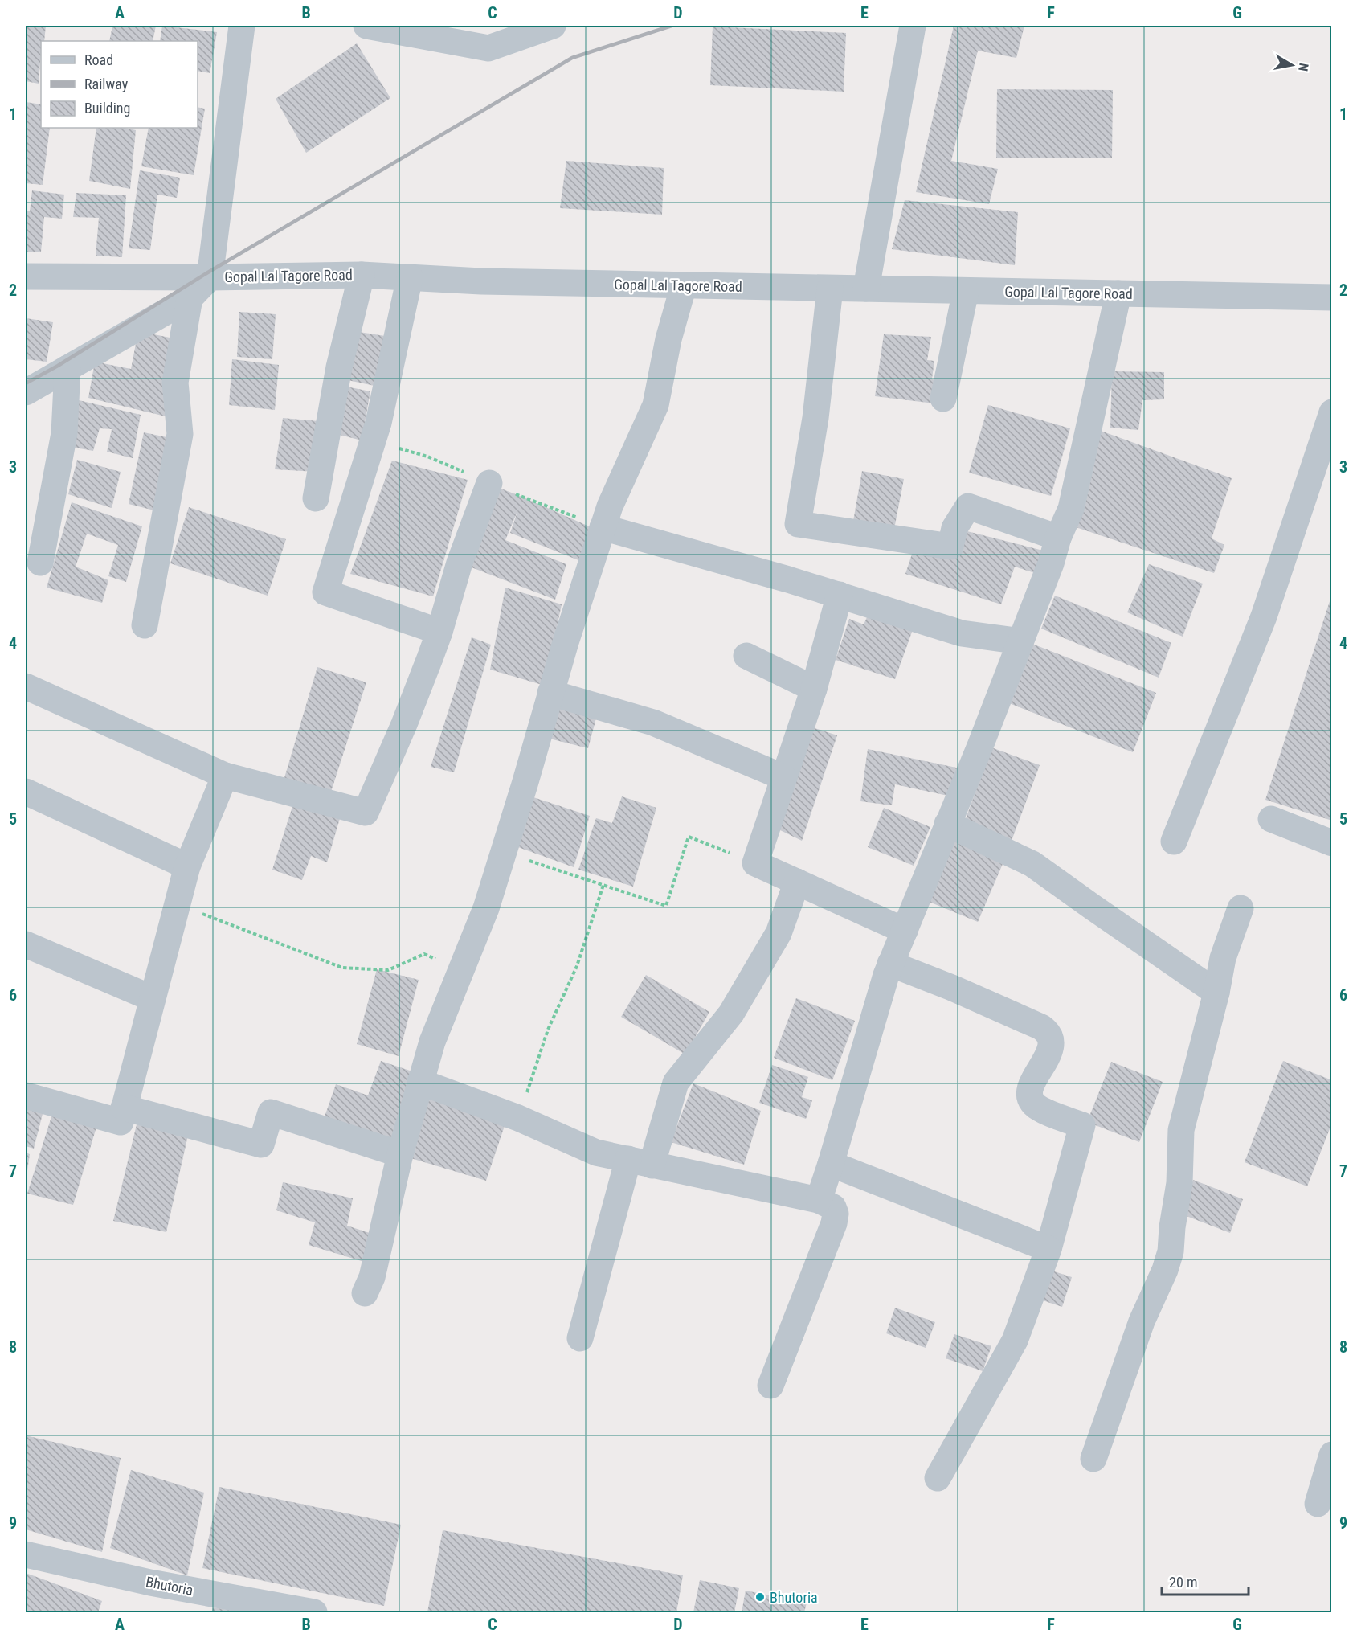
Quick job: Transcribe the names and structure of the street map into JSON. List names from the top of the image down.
{
  "streets": {
    "street": ["Gopal Lal Tagore Road", "Bhutoria"]
  },
  "places": ["Bhutoria"],
  "legend": ["Road", "Railway", "Building"],
  "scale_bar": "20 m",
  "north": "right",
  "grid": {
    "columns": [
      "A",
      "B",
      "C",
      "D",
      "E",
      "F",
      "G"
    ],
    "rows": [
      "1",
      "2",
      "3",
      "4",
      "5",
      "6",
      "7",
      "8",
      "9"
    ]
  }
}
